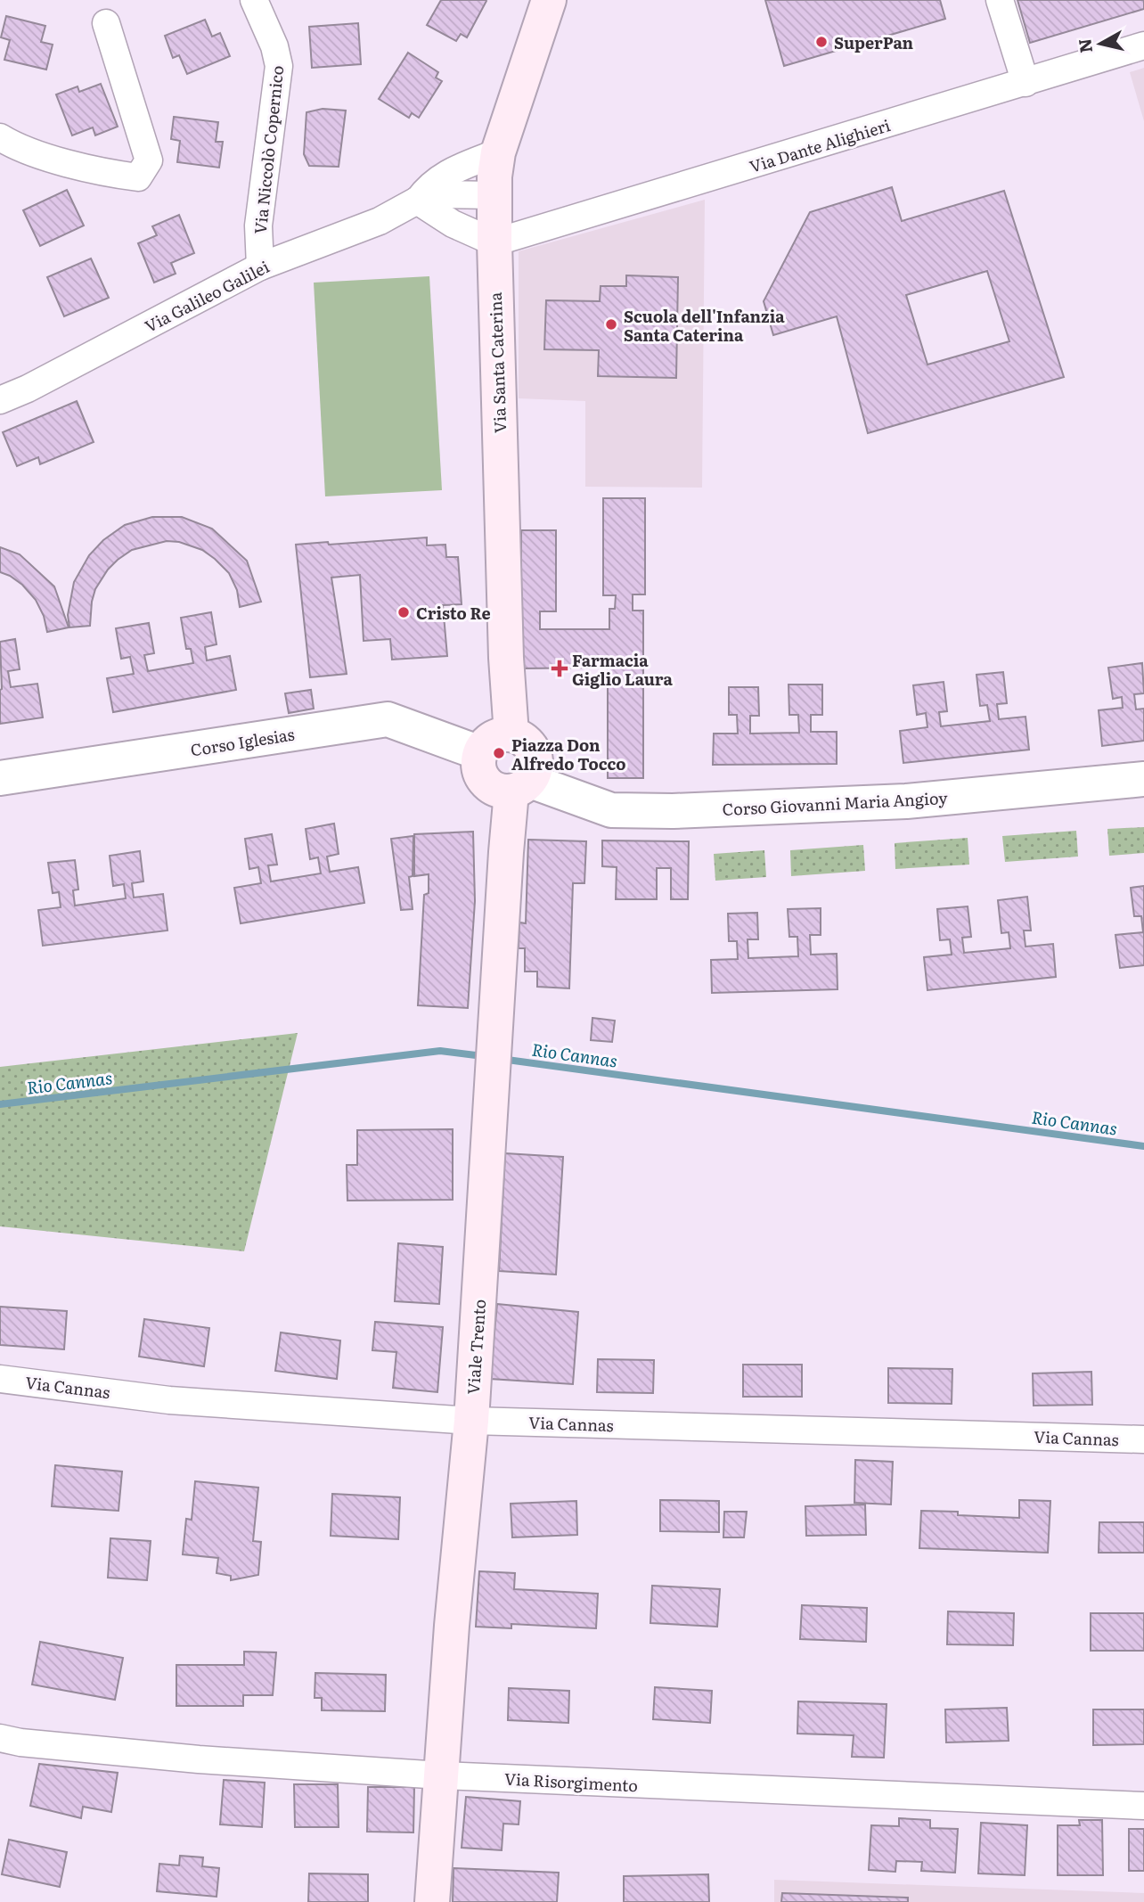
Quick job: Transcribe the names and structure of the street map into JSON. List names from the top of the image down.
{
  "streets": {
    "main road": ["Via Santa Caterina", "Viale Trento"],
    "street": [
      "Via Dante Alighieri",
      "Via Niccolò Copernico",
      "Via Galileo Galilei",
      "Corso Iglesias",
      "Corso Giovanni Maria Angioy",
      "Via Cannas",
      "Via Risorgimento"
    ]
  },
  "crossings": [
    ["Via Dante Alighieri", "Via Santa Caterina"],
    ["Via Niccolò Copernico", "Via Galileo Galilei"],
    ["Via Galileo Galilei", "Via Santa Caterina"],
    ["Via Santa Caterina", "Corso Iglesias"],
    ["Via Santa Caterina", "Corso Giovanni Maria Angioy"],
    ["Via Santa Caterina", "Viale Trento"],
    ["Corso Iglesias", "Corso Giovanni Maria Angioy"],
    ["Corso Iglesias", "Viale Trento"],
    ["Corso Giovanni Maria Angioy", "Viale Trento"],
    ["Viale Trento", "Via Cannas"],
    ["Viale Trento", "Via Risorgimento"]
  ],
  "water": ["Rio Cannas"],
  "places": {
    "other": [
      "SuperPan",
      "Scuola dell'Infanzia Santa Caterina",
      "Cristo Re",
      "Piazza Don Alfredo Tocco"
    ],
    "health": ["Farmacia Giglio Laura"]
  },
  "north": "left"
}
